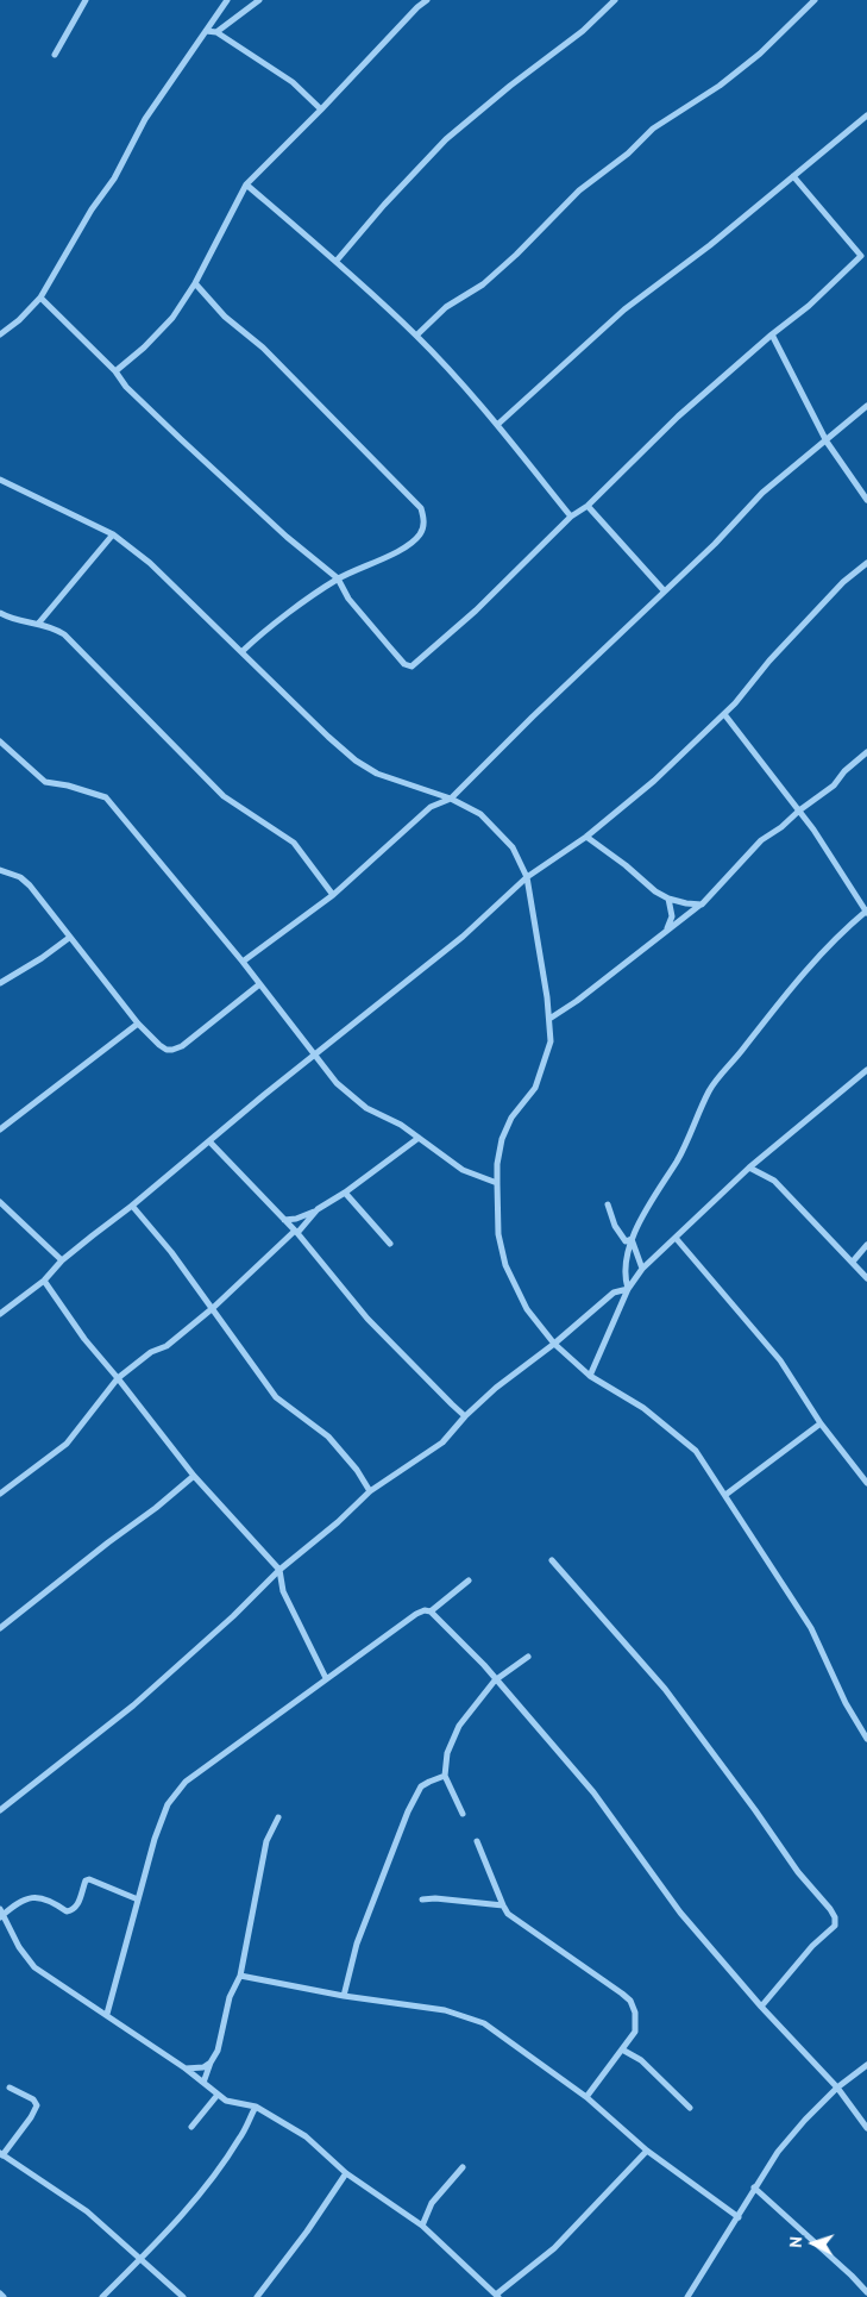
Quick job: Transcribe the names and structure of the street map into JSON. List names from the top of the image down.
{
  "north": "left"
}
